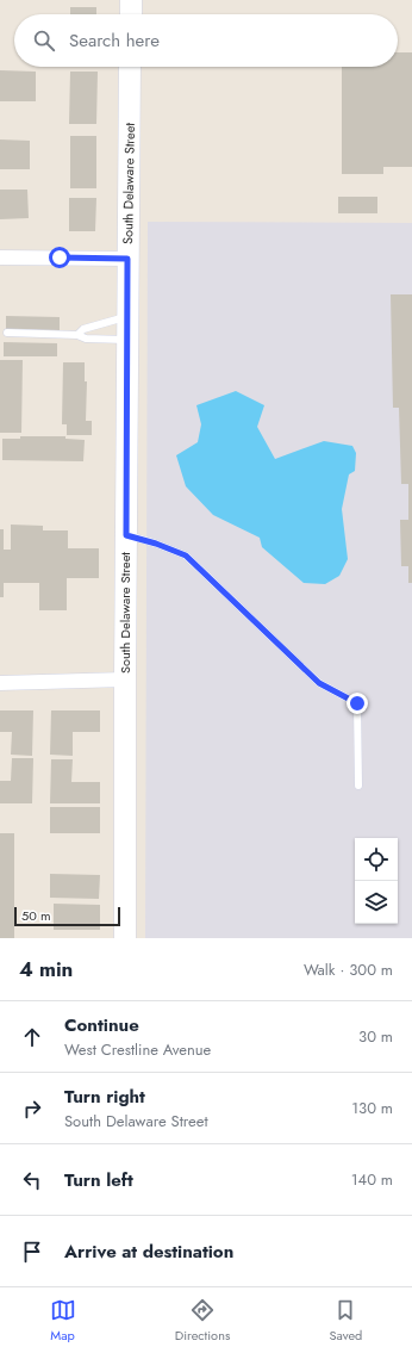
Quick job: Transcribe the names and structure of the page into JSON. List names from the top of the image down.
{
  "streets": {
    "street": ["South Delaware Street"]
  },
  "scale_bar": "50 m",
  "page": {
    "search": "Search here",
    "scale": "50 m",
    "heading": ["4 min", "Walk · 300 m"],
    "list": [
      ["Continue", "West Crestline Avenue", "30 m"],
      ["Turn right", "South Delaware Street", "130 m"],
      ["Turn left", "140 m"],
      "Arrive at destination"
    ],
    "nav": ["Map", "Directions", "Saved"]
  }
}
